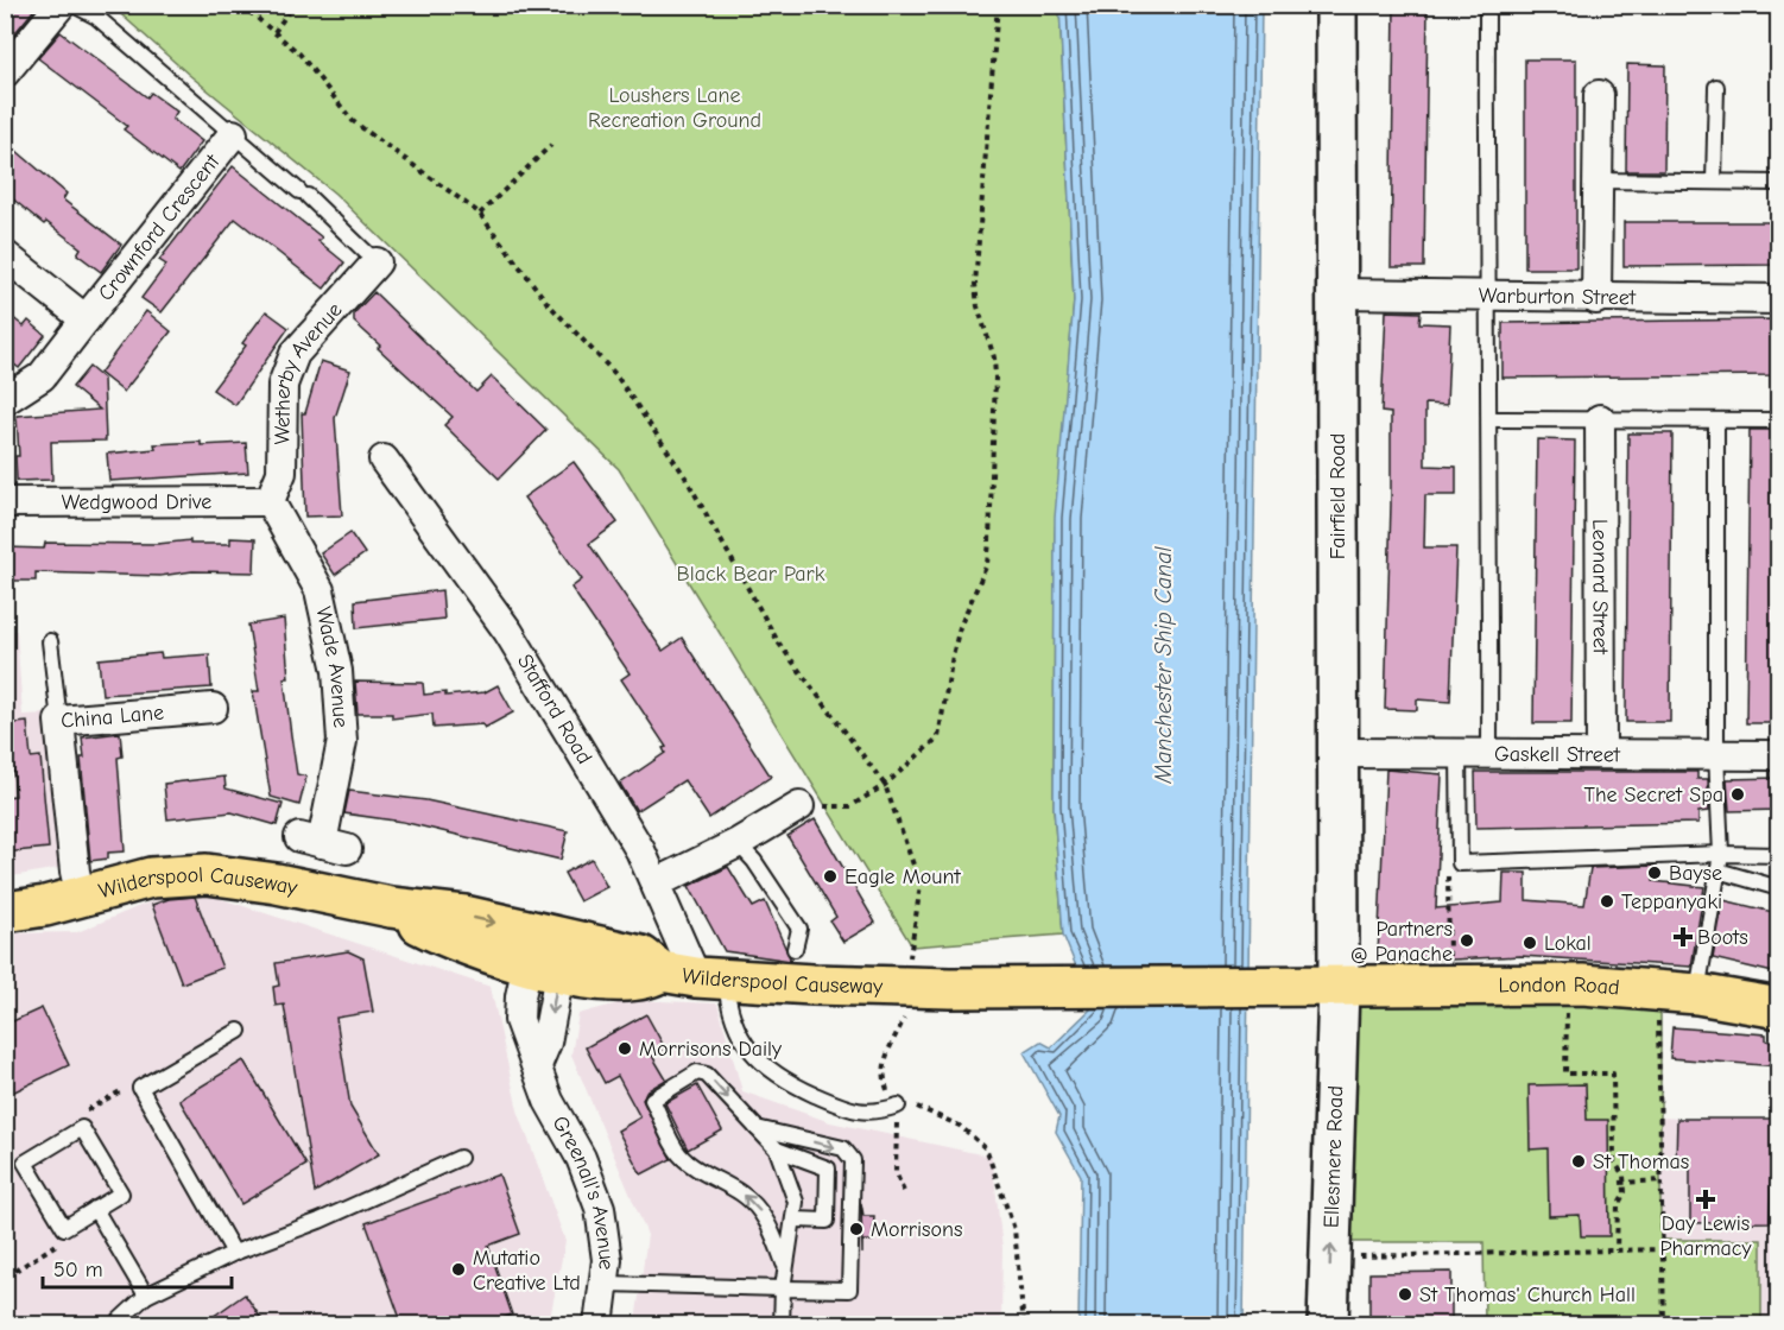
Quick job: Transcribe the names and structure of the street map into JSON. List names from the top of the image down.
{
  "streets": {
    "highway": ["Wilderspool Causeway", "London Road"],
    "main road": ["Fairfield Road", "Ellesmere Road"],
    "street": [
      "Crownford Crescent",
      "Warburton Street",
      "Wetherby Avenue",
      "Wedgwood Drive",
      "Leonard Street",
      "Wade Avenue",
      "Stafford Road",
      "China Lane",
      "Gaskell Street",
      "Greenall's Avenue"
    ]
  },
  "crossings": [
    ["Warburton Street", "Fairfield Road"],
    ["Wetherby Avenue", "Wedgwood Drive"],
    ["Wetherby Avenue", "Wade Avenue"],
    ["Fairfield Road", "Gaskell Street"],
    ["Fairfield Road", "London Road"],
    ["Fairfield Road", "Ellesmere Road"],
    ["Wedgwood Drive", "Wade Avenue"],
    ["Leonard Street", "Gaskell Street"],
    ["Stafford Road", "Wilderspool Causeway"],
    ["China Lane", "Wilderspool Causeway"],
    ["Wilderspool Causeway", "London Road"],
    ["Wilderspool Causeway", "Greenall's Avenue"],
    ["London Road", "Ellesmere Road"]
  ],
  "one_way": ["Ellesmere Road"],
  "water": ["Manchester Ship Canal"],
  "parks": ["Loushers Lane Recreation Ground", "Black Bear Park"],
  "places": {
    "other": [
      "The Secret Spa",
      "Bayse",
      "Eagle Mount",
      "Teppanyaki",
      "Partners @ Panache",
      "Lokal",
      "Morrisons Daily",
      "St Thomas",
      "Morrisons",
      "Mutatio Creative Ltd",
      "St Thomas' Church Hall"
    ],
    "health": ["Boots", "Day Lewis Pharmacy"]
  },
  "scale_bar": "50 m"
}
